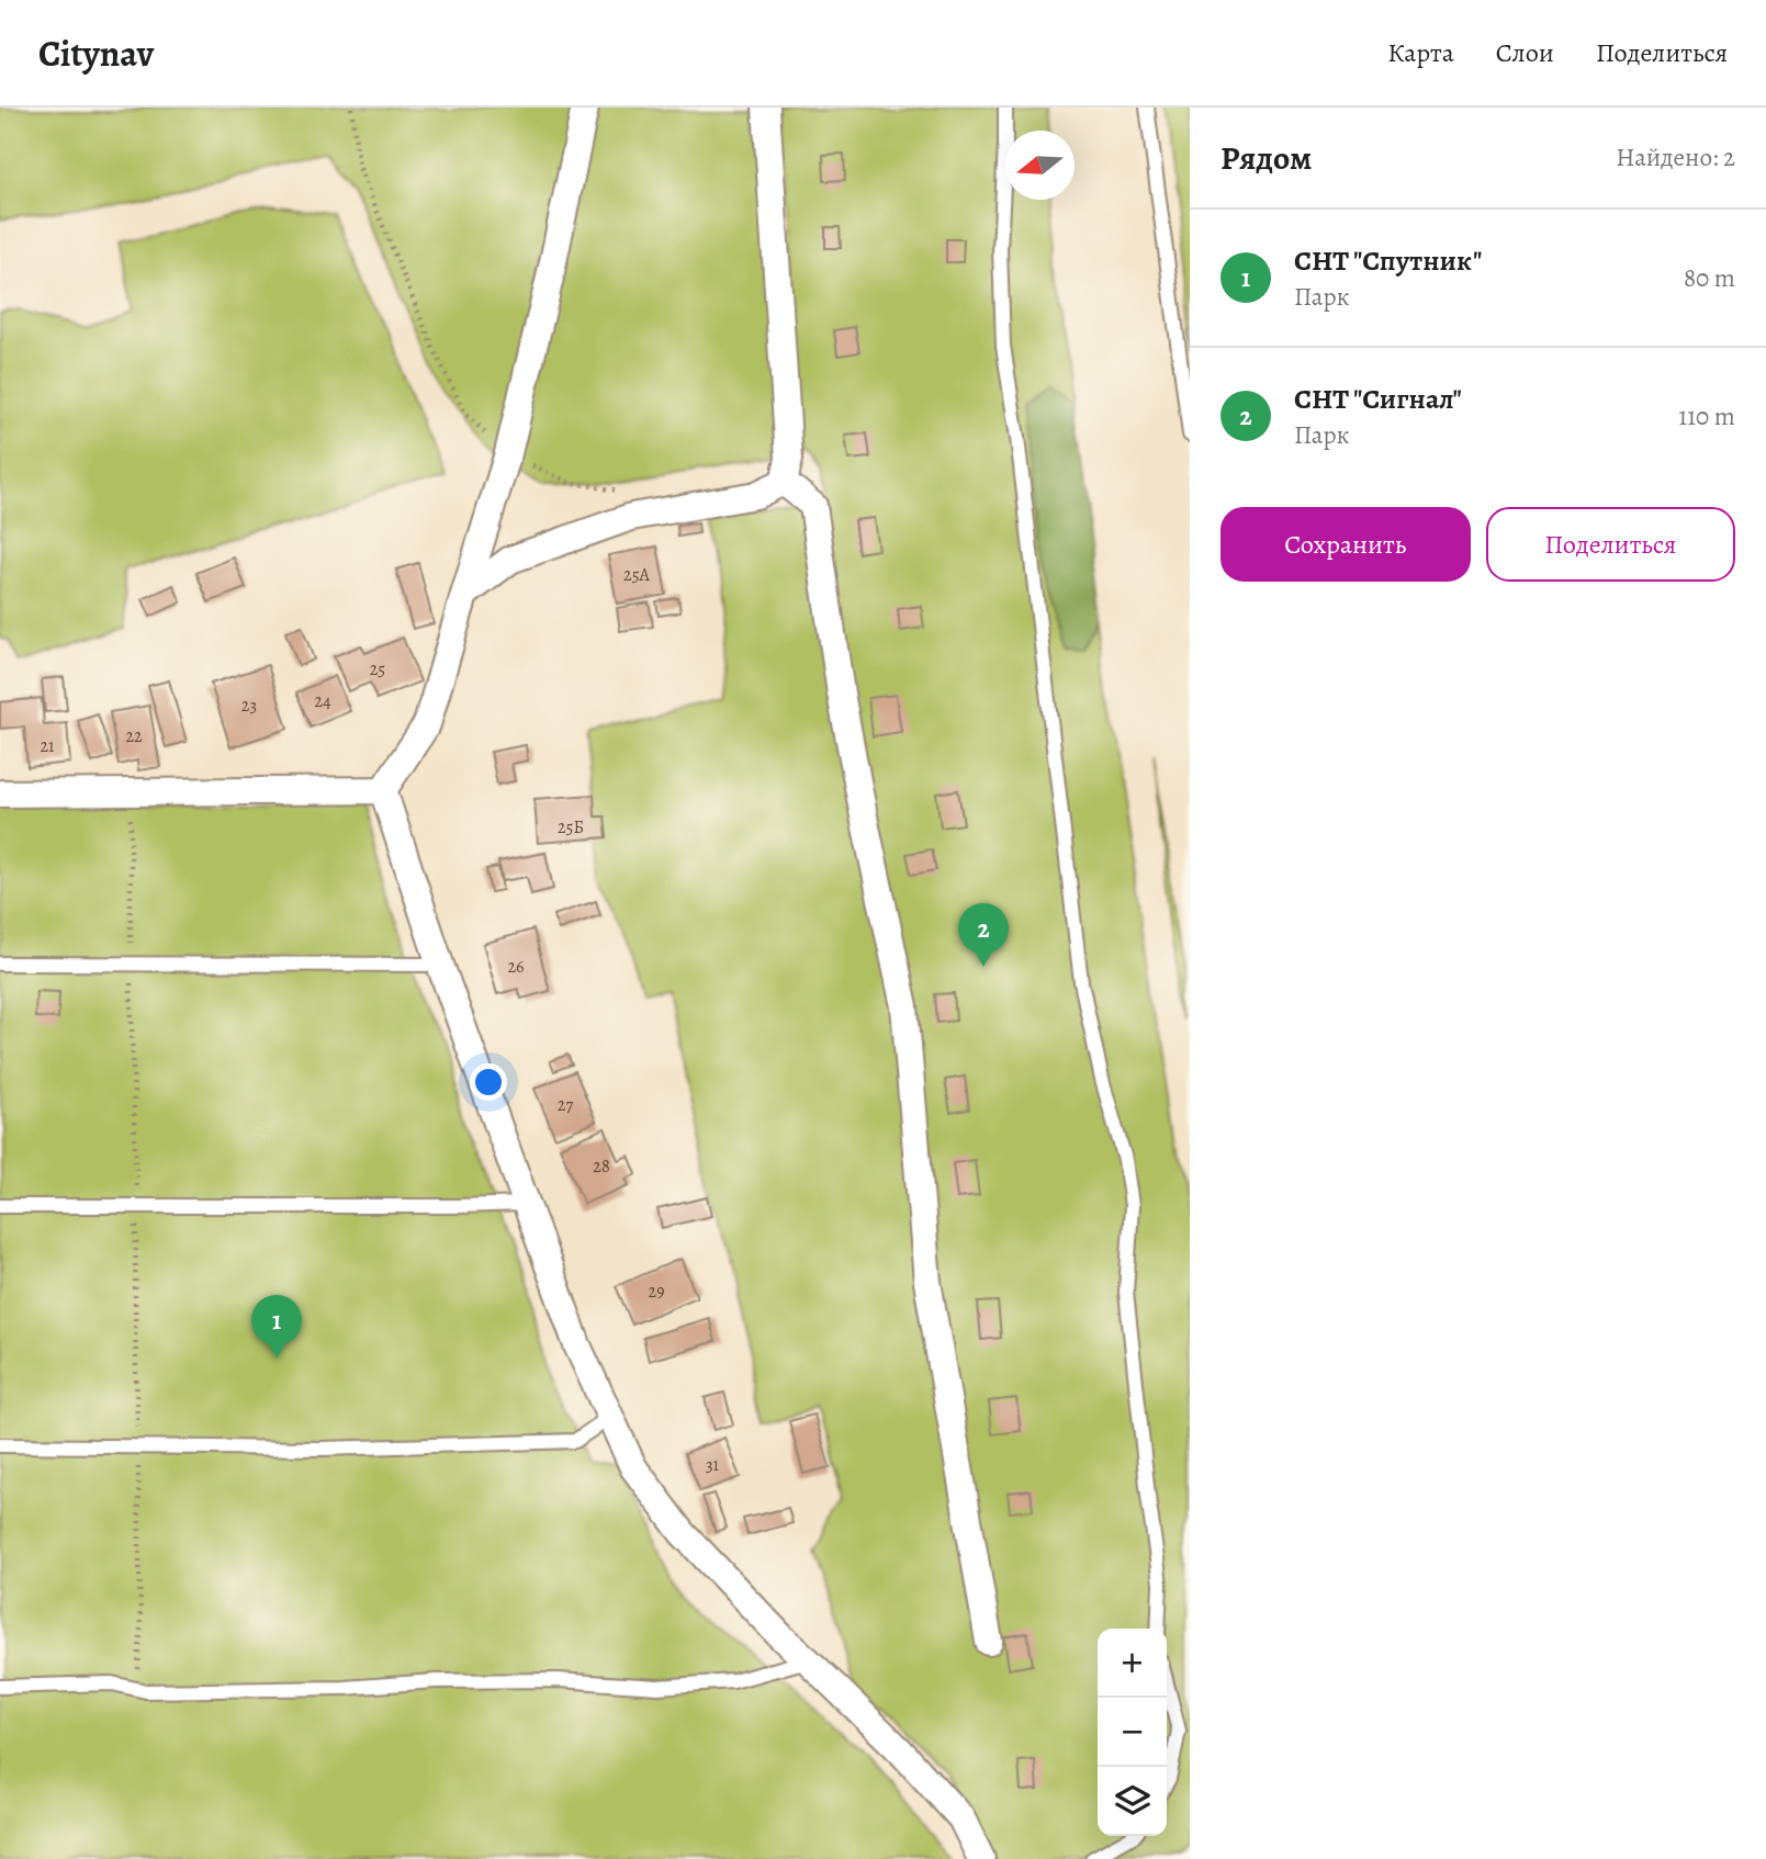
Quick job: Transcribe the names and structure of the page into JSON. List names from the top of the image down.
{
  "house_numbers": [
    "25А",
    "25",
    "24",
    "23",
    "22",
    "21",
    "25Б",
    "26",
    "27",
    "28",
    "29",
    "31"
  ],
  "north": "left",
  "page": {
    "header": "Citynav",
    "nav": ["Карта", "Слои", "Поделиться"],
    "heading": ["Рядом", "Найдено: 2"],
    "list": [
      {
        "mark": "1",
        "name": "СНТ \"Спутник\"",
        "note": "Парк",
        "value": "80 m"
      },
      {
        "mark": "2",
        "name": "СНТ \"Сигнал\"",
        "note": "Парк",
        "value": "110 m"
      }
    ],
    "buttons": ["Сохранить", "Поделиться"],
    "pins": ["2", "1"],
    "map_buttons": ["+", "−"]
  }
}
